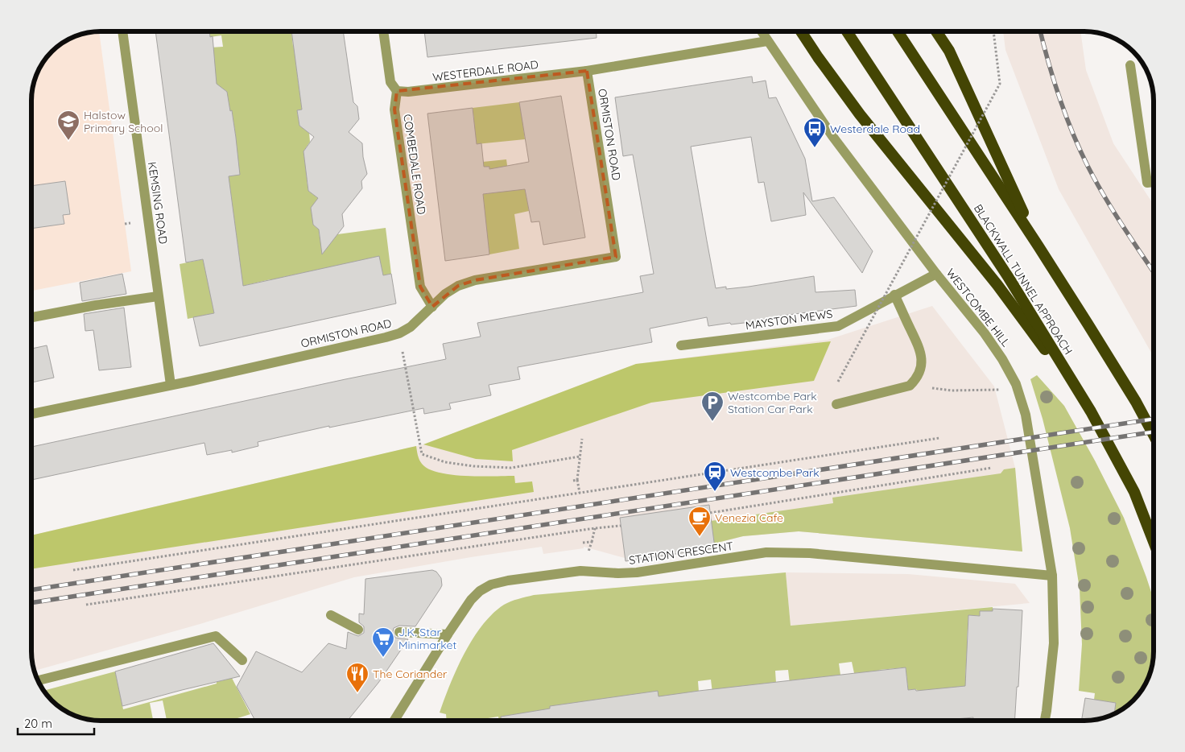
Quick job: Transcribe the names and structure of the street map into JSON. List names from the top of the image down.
{
  "streets": {
    "highway": ["BLACKWALL TUNNEL APPROACH"],
    "street": [
      "WESTERDALE ROAD",
      "ORMISTON ROAD",
      "COMBEDALE ROAD",
      "KEMSING ROAD",
      "WESTCOMBE HILL",
      "MAYSTON MEWS",
      "STATION CRESCENT"
    ]
  },
  "crossings": [
    ["WESTERDALE ROAD", "ORMISTON ROAD"],
    ["WESTERDALE ROAD", "COMBEDALE ROAD"],
    ["WESTERDALE ROAD", "WESTCOMBE HILL"],
    ["ORMISTON ROAD", "COMBEDALE ROAD"],
    ["ORMISTON ROAD", "KEMSING ROAD"],
    ["WESTCOMBE HILL", "MAYSTON MEWS"],
    ["WESTCOMBE HILL", "STATION CRESCENT"]
  ],
  "places": {
    "school or university": ["Halstow Primary School"],
    "bus stop": ["Westerdale Road"],
    "parking": ["Westcombe Park Station Car Park"],
    "station": ["Westcombe Park"],
    "cafe": ["Venezia Cafe"],
    "supermarket": ["J.K. Star Minimarket"],
    "restaurant": ["The Coriander"]
  },
  "scale_bar": "20 m"
}
